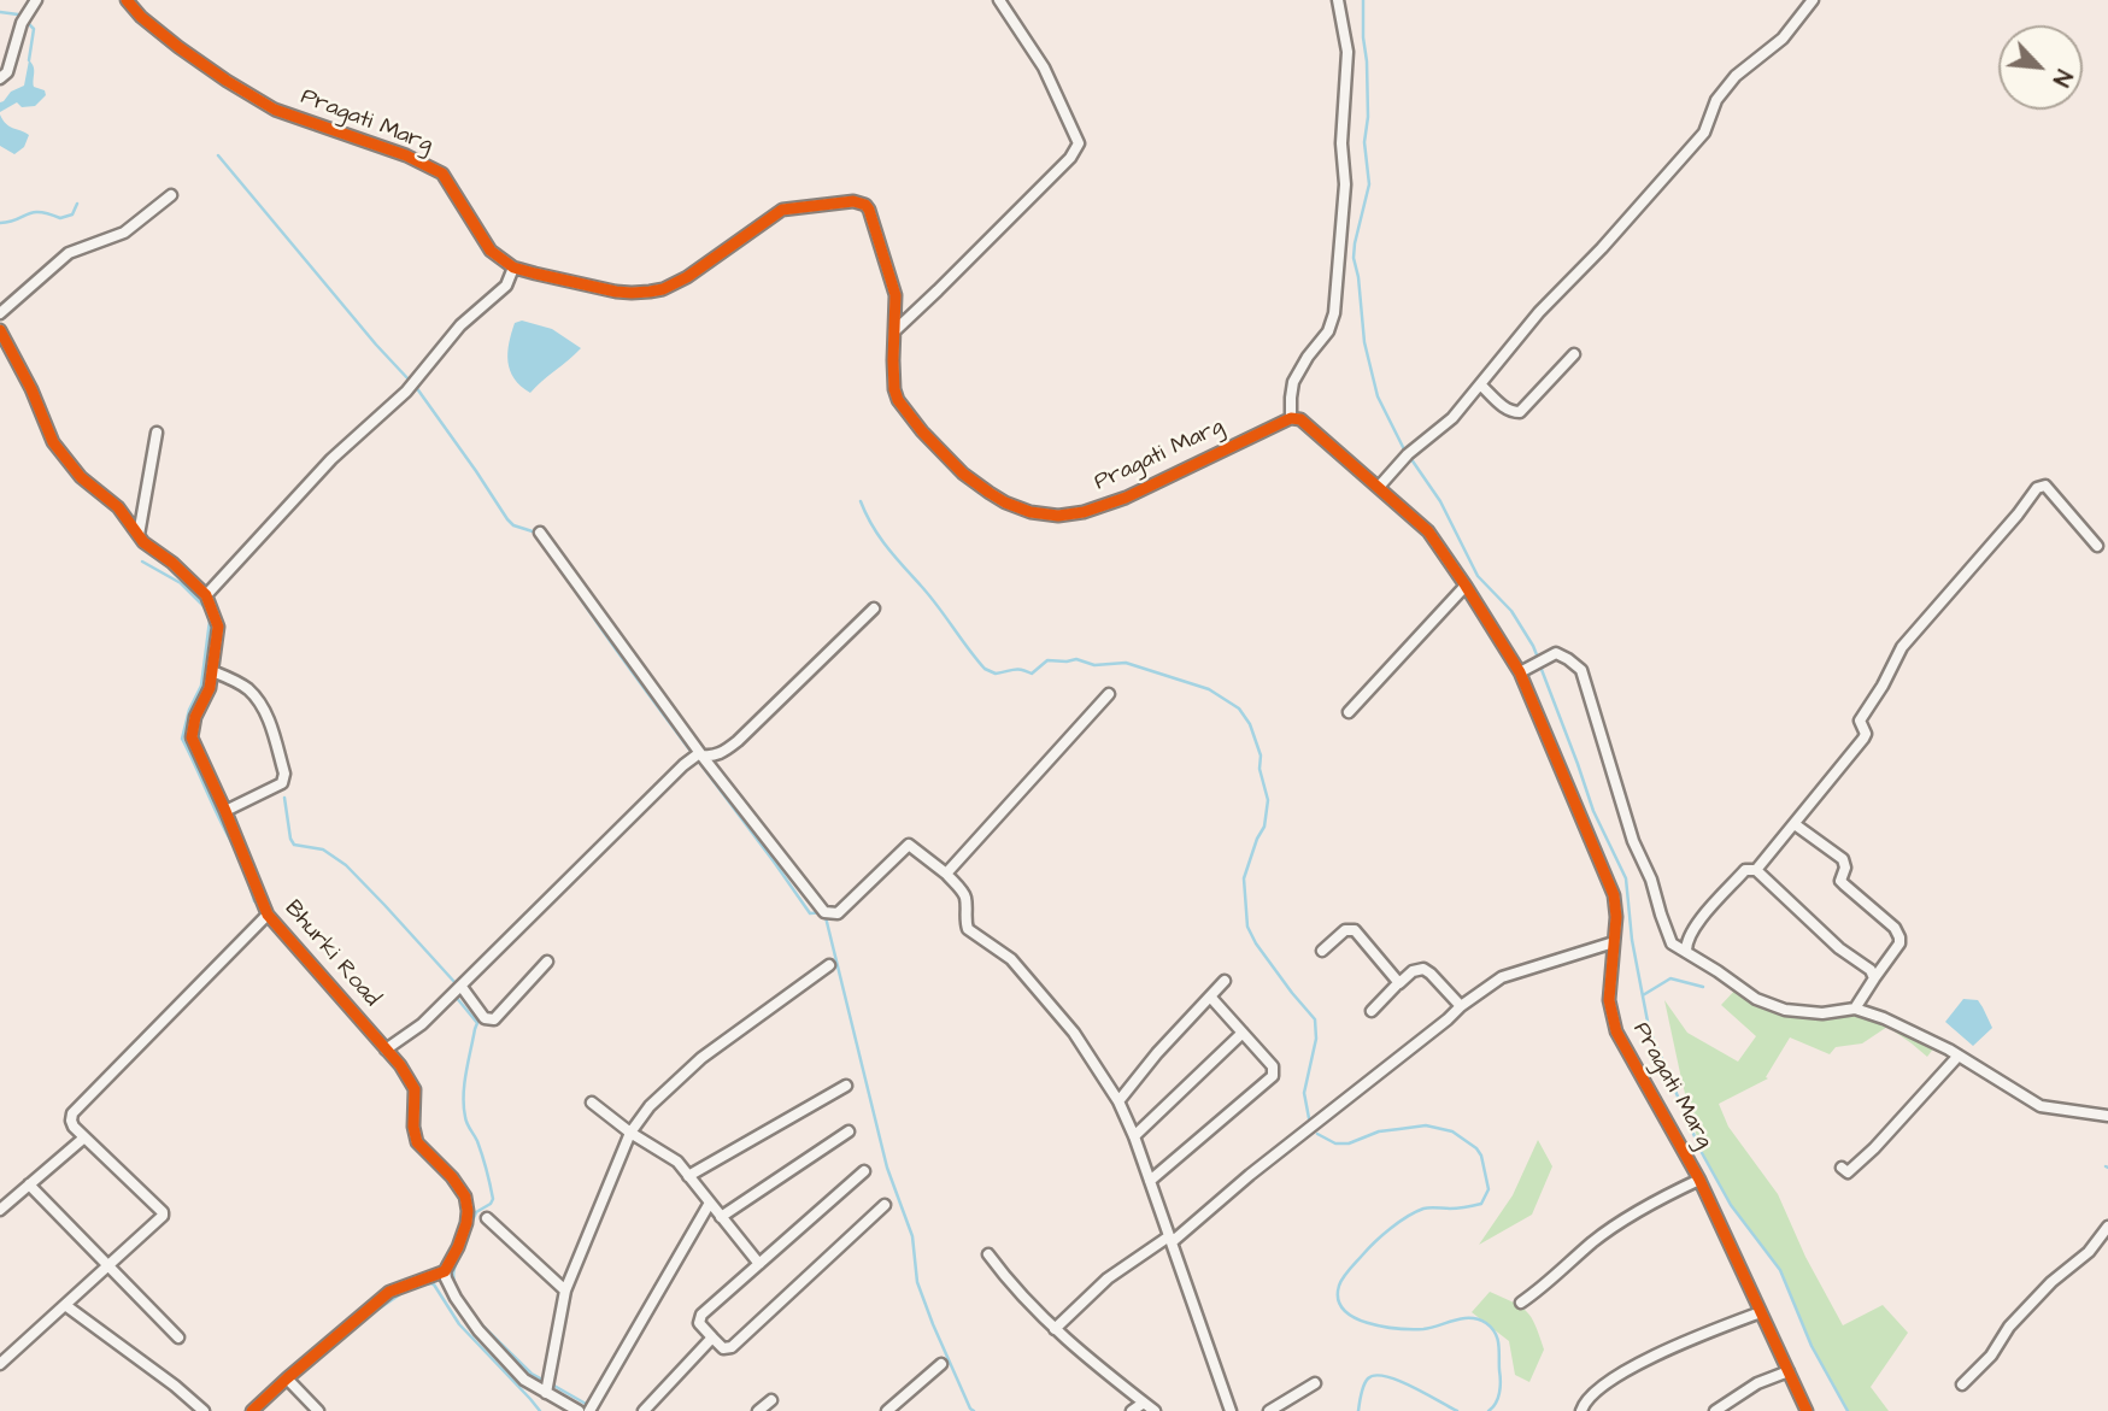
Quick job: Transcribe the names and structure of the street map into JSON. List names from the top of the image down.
{
  "streets": {
    "street": ["Pragati Marg", "Bhurki Road"]
  },
  "north": "bottom right"
}
